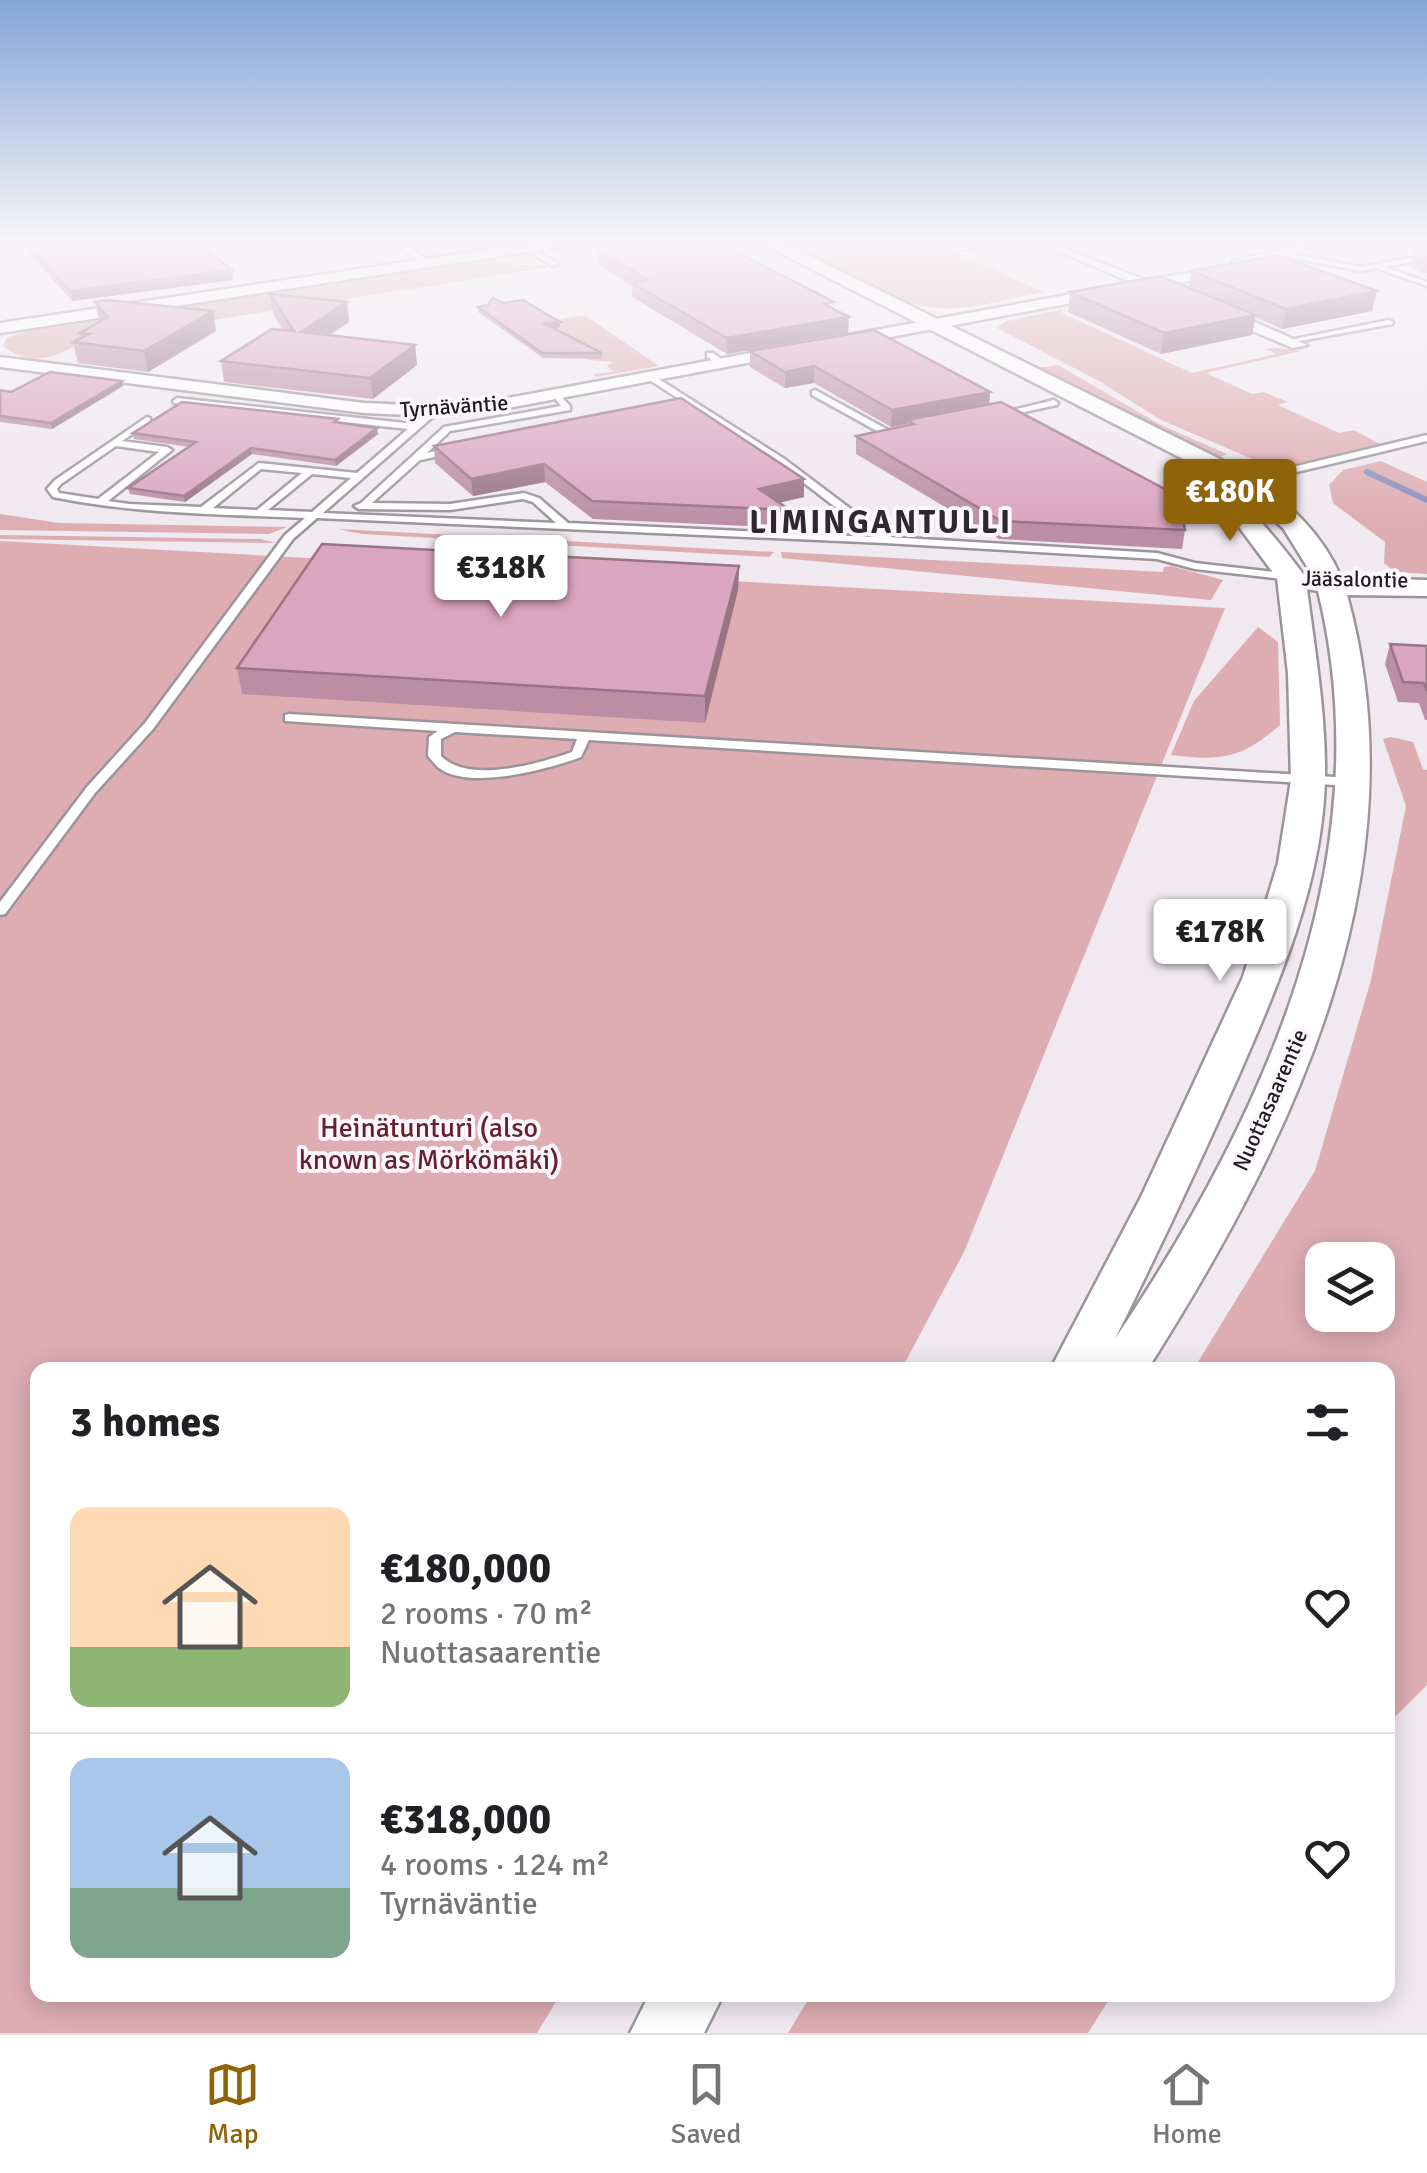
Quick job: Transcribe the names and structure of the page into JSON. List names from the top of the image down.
{
  "streets": {
    "main road": ["Jääsalontie", "Nuottasaarentie"],
    "street": ["Tyrnäväntie"]
  },
  "crossings": [
    ["Jääsalontie", "Nuottasaarentie"]
  ],
  "districts": ["LIMINGANTULLI"],
  "parks": ["Heinätunturi (also known as Mörkömäki)"],
  "page": {
    "price": ["€180K", "€318K", "€178K"],
    "heading": "3 homes",
    "list": [
      {
        "name": "€180,000",
        "note": "2 rooms · 70 m² · Nuottasaarentie"
      },
      {
        "name": "€318,000",
        "note": "4 rooms · 124 m² · Tyrnäväntie"
      }
    ],
    "tabs": ["Map", "Saved", "Home"]
  }
}
